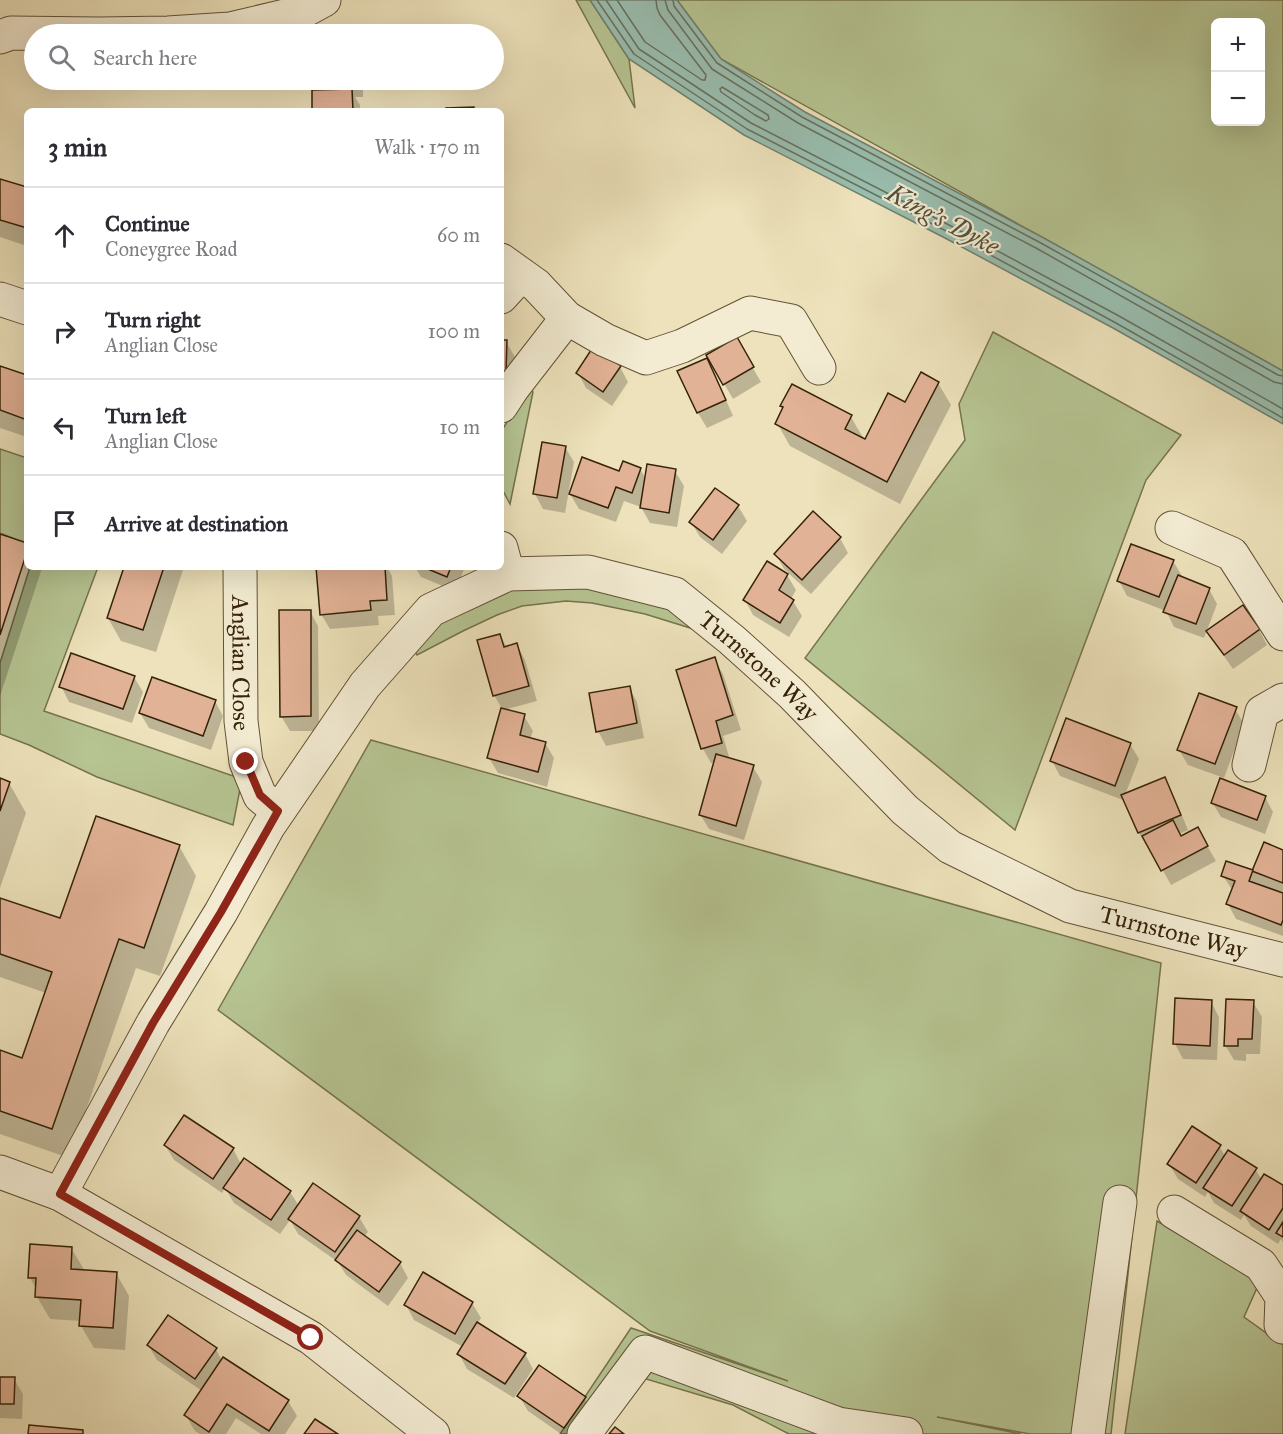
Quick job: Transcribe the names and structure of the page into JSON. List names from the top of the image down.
{
  "streets": {
    "street": ["Anglian Close", "Turnstone Way"]
  },
  "crossings": [
    ["Anglian Close", "Turnstone Way"]
  ],
  "water": ["King's Dyke"],
  "page": {
    "map_buttons": ["+", "−"],
    "search": "Search here",
    "heading": ["3 min", "Walk · 170 m"],
    "list": [
      ["Continue", "Coneygree Road", "60 m"],
      ["Turn right", "Anglian Close", "100 m"],
      ["Turn left", "Anglian Close", "10 m"],
      "Arrive at destination"
    ]
  }
}
